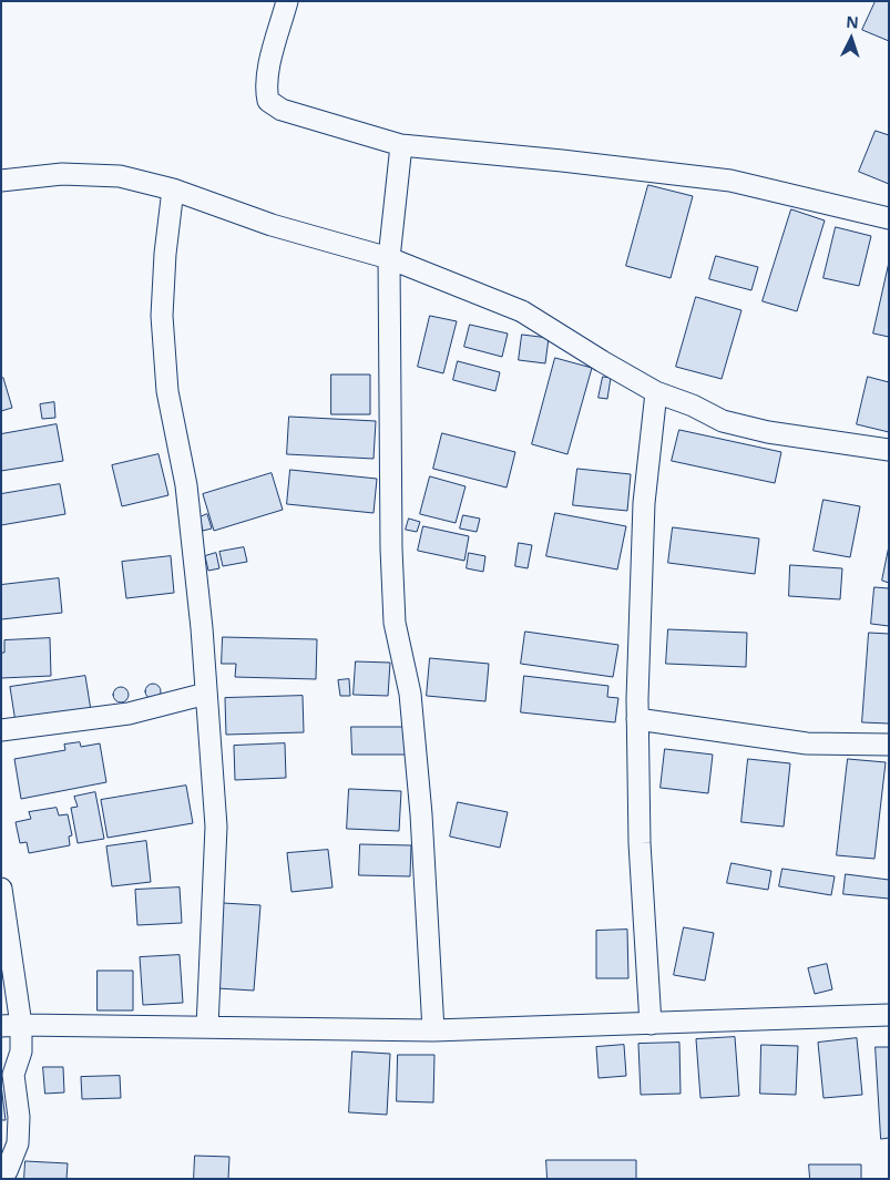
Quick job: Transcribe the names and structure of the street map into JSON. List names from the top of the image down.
{
  "north": "top"
}
